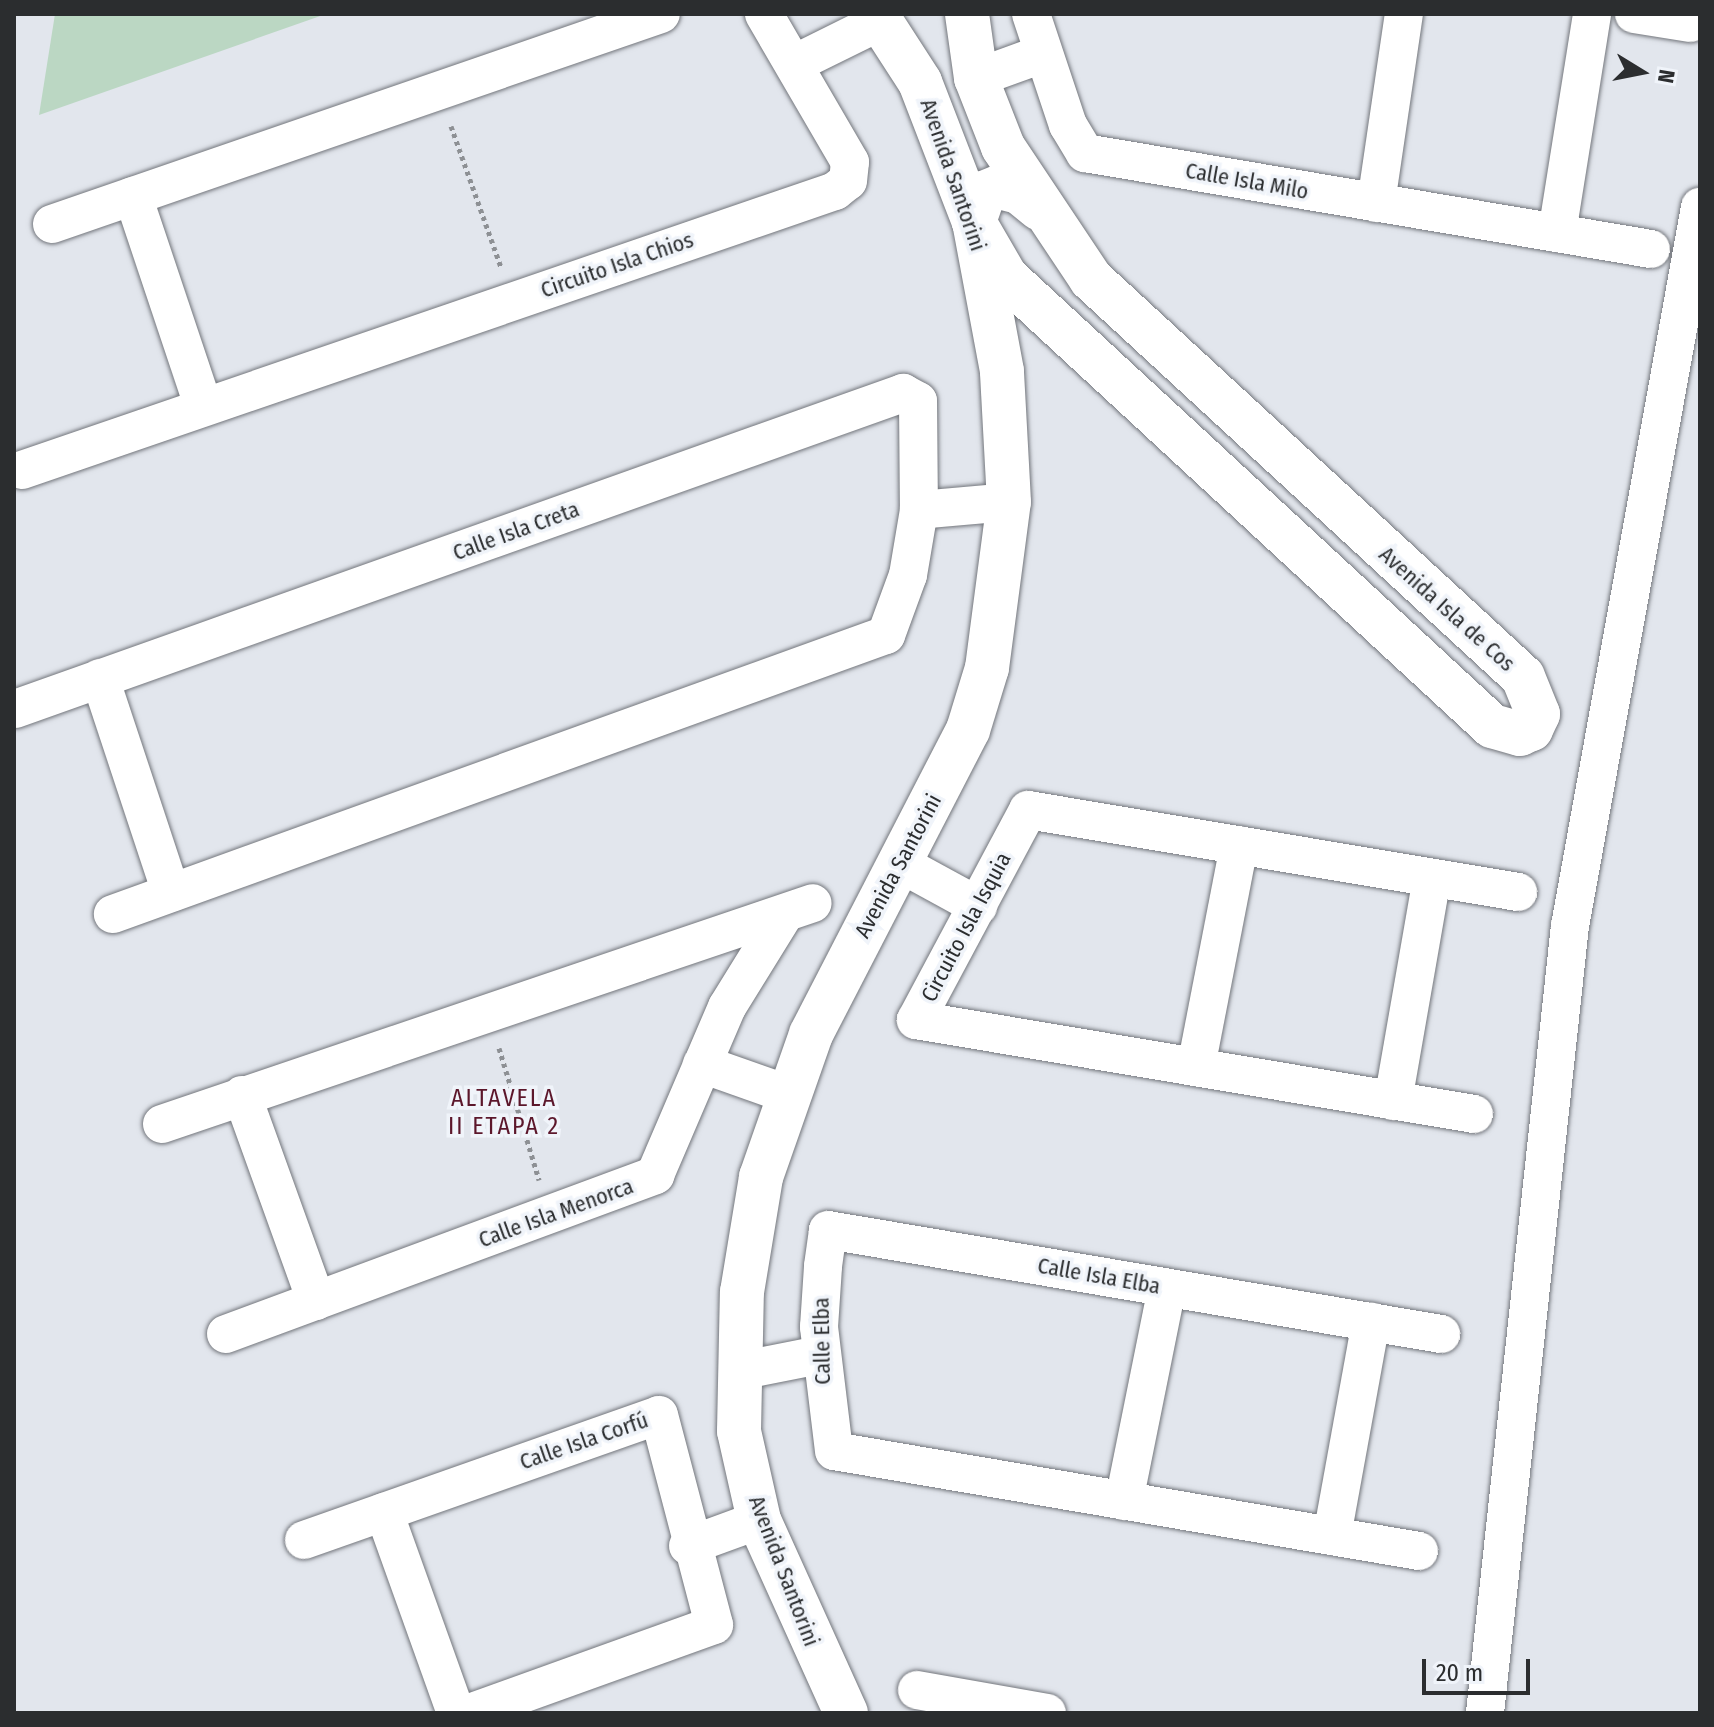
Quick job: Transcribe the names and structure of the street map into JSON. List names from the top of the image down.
{
  "streets": {
    "street": [
      "Avenida Santorini",
      "Calle Isla Milo",
      "Circuito Isla Chios",
      "Calle Isla Creta",
      "Avenida Isla de Cos",
      "Circuito Isla Isquia",
      "Calle Isla Menorca",
      "Calle Isla Elba",
      "Calle Elba",
      "Calle Isla Corfú"
    ]
  },
  "crossings": [
    ["Avenida Santorini", "Avenida Isla de Cos"],
    ["Calle Isla Elba", "Calle Elba"]
  ],
  "districts": ["ALTAVELA II ETAPA 2"],
  "scale_bar": "20 m",
  "north": "right"
}
